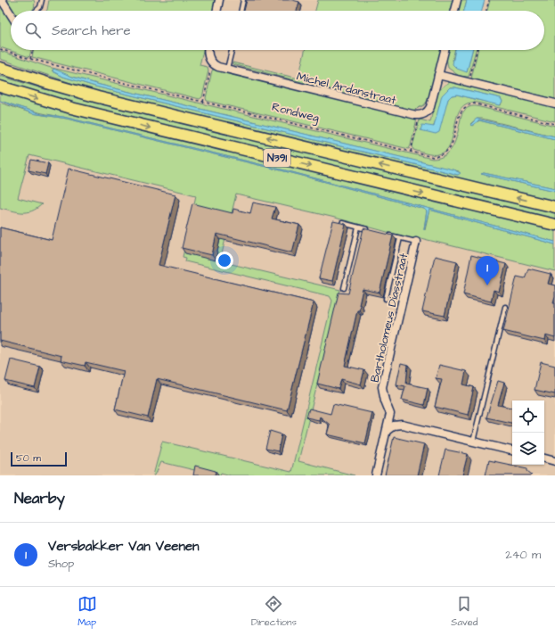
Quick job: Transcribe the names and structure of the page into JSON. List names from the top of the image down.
{
  "streets": {
    "main road": ["N391"],
    "street": ["Michel Ardanstraat", "Bartholomeus Diasstraat"],
    "path": ["Rondweg"]
  },
  "scale_bar": "50 m",
  "page": {
    "search": "Search here",
    "pins": "1",
    "scale": "50 m",
    "heading": "Nearby",
    "list": [
      {
        "mark": "1",
        "name": "Versbakker Van Veenen",
        "note": "Shop",
        "value": "240 m"
      }
    ],
    "nav": ["Map", "Directions", "Saved"]
  }
}
